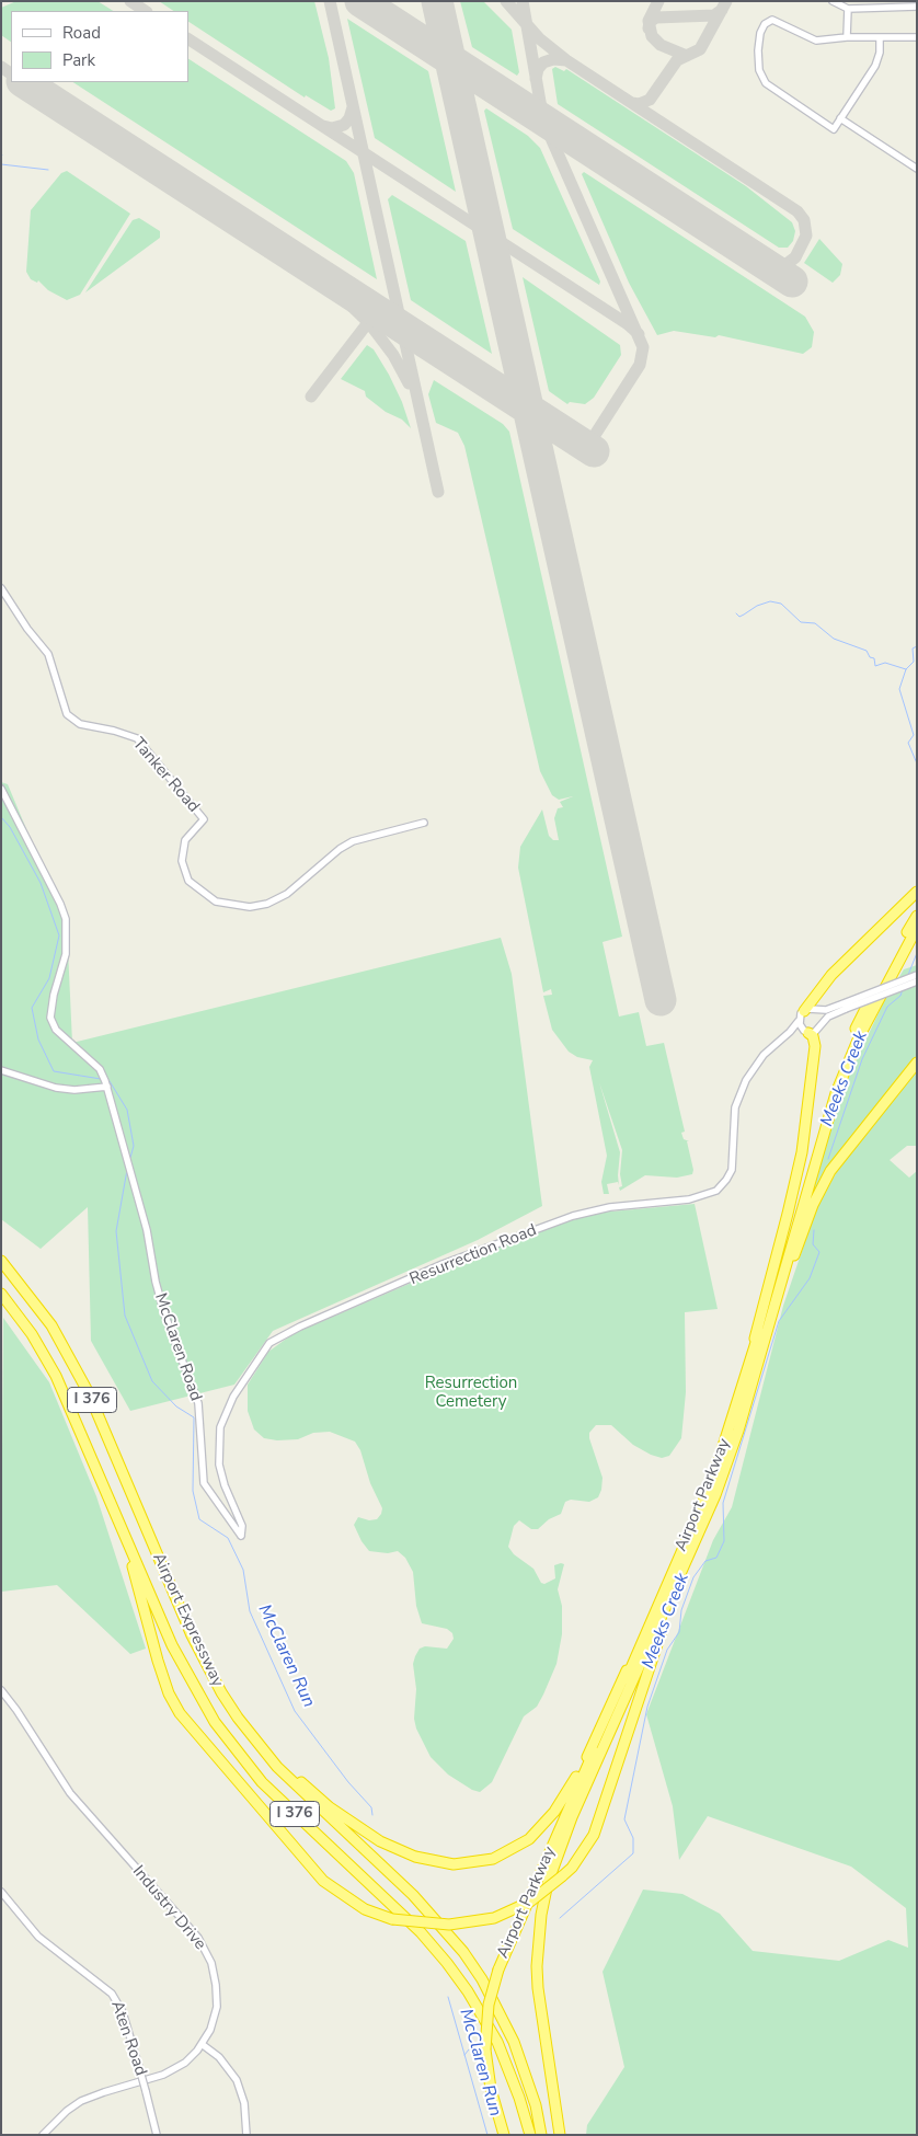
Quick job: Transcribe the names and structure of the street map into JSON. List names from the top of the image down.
{
  "streets": {
    "highway": ["I 376", "Airport Parkway", "Airport Expressway"],
    "street": [
      "Tanker Road",
      "Resurrection Road",
      "McClaren Road",
      "Industry Drive",
      "Aten Road"
    ]
  },
  "crossings": [
    ["Resurrection Road", "McClaren Road"]
  ],
  "water": ["Meeks Creek", "McClaren Run"],
  "parks": ["Resurrection Cemetery"],
  "legend": ["Road", "Park"]
}
